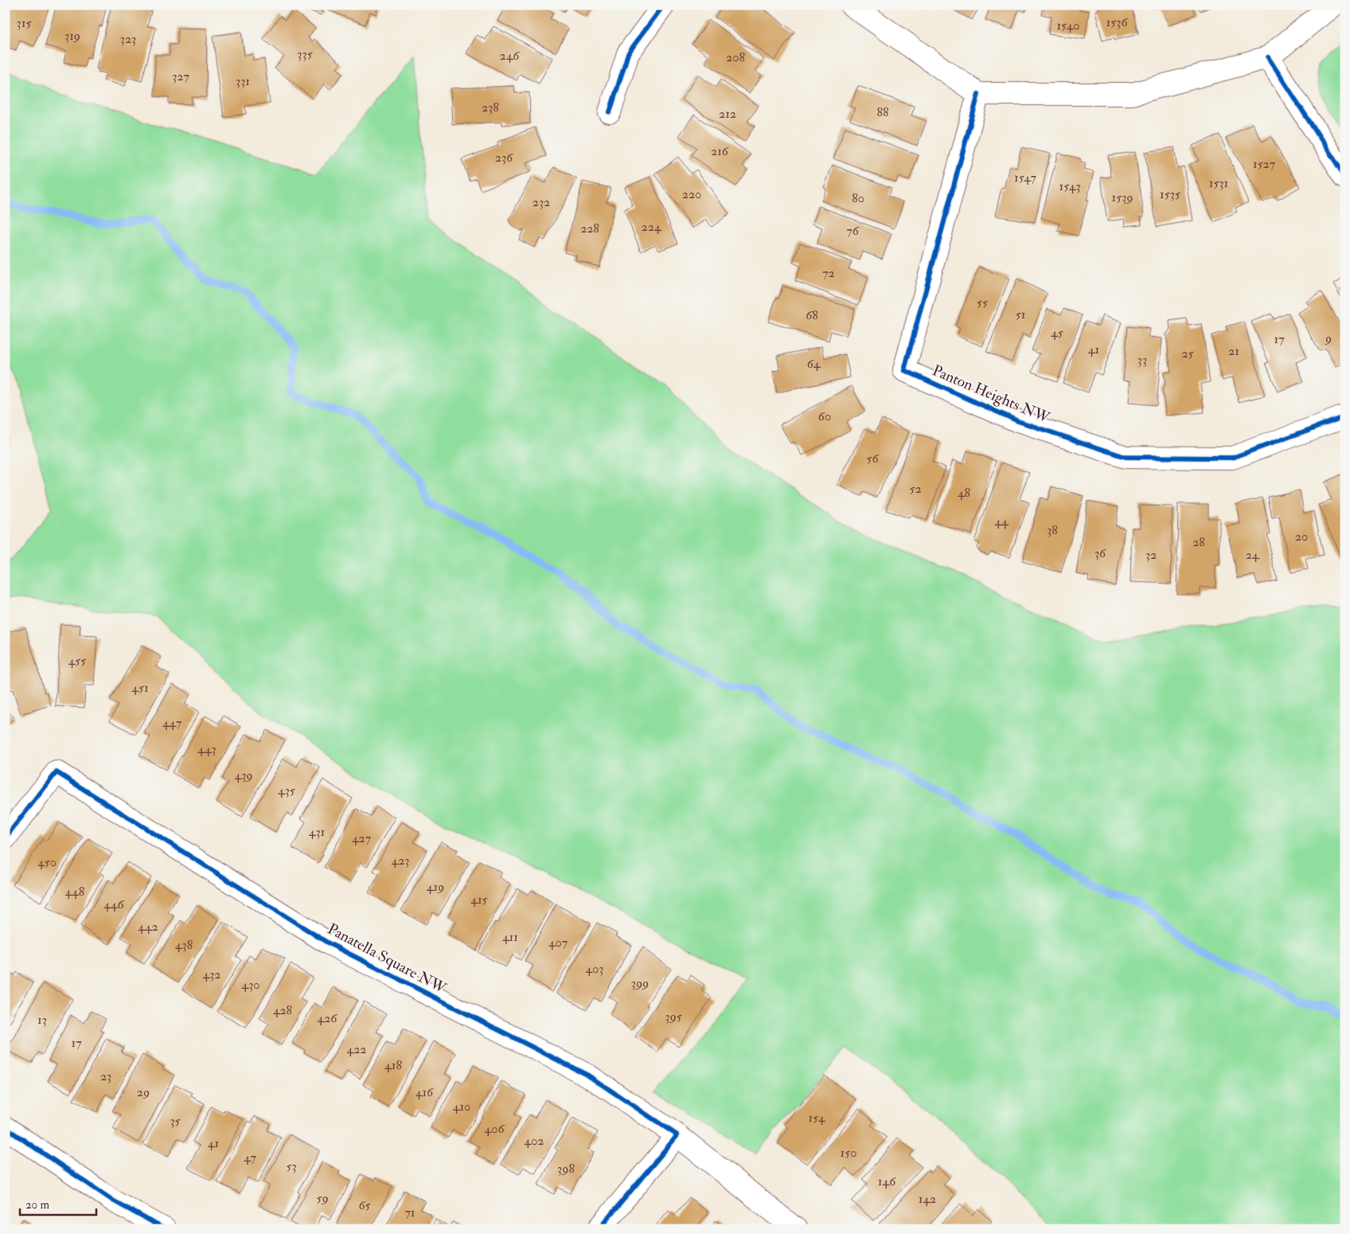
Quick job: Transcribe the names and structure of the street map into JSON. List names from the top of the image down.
{
  "streets": {
    "street": ["Panton Heights NW", "Panatella Square NW"]
  },
  "house_numbers": [
    "1536",
    "315",
    "1540",
    "319",
    "323",
    "335",
    "246",
    "208",
    "327",
    "331",
    "238",
    "88",
    "212",
    "216",
    "236",
    "1527",
    "1547",
    "1531",
    "1543",
    "220",
    "1535",
    "1539",
    "80",
    "232",
    "224",
    "228",
    "76",
    "72",
    "55",
    "51",
    "68",
    "45",
    "9",
    "17",
    "41",
    "21",
    "25",
    "33",
    "64",
    "60",
    "56",
    "52",
    "48",
    "44",
    "38",
    "20",
    "28",
    "36",
    "32",
    "24",
    "455",
    "451",
    "447",
    "443",
    "439",
    "435",
    "431",
    "427",
    "423",
    "450",
    "419",
    "448",
    "415",
    "446",
    "442",
    "411",
    "407",
    "438",
    "403",
    "432",
    "399",
    "430",
    "428",
    "395",
    "426",
    "13",
    "17",
    "422",
    "418",
    "23",
    "29",
    "416",
    "410",
    "154",
    "35",
    "406",
    "402",
    "41",
    "150",
    "47",
    "53",
    "398",
    "146",
    "59",
    "142",
    "65",
    "71"
  ],
  "scale_bar": "20 m"
}
